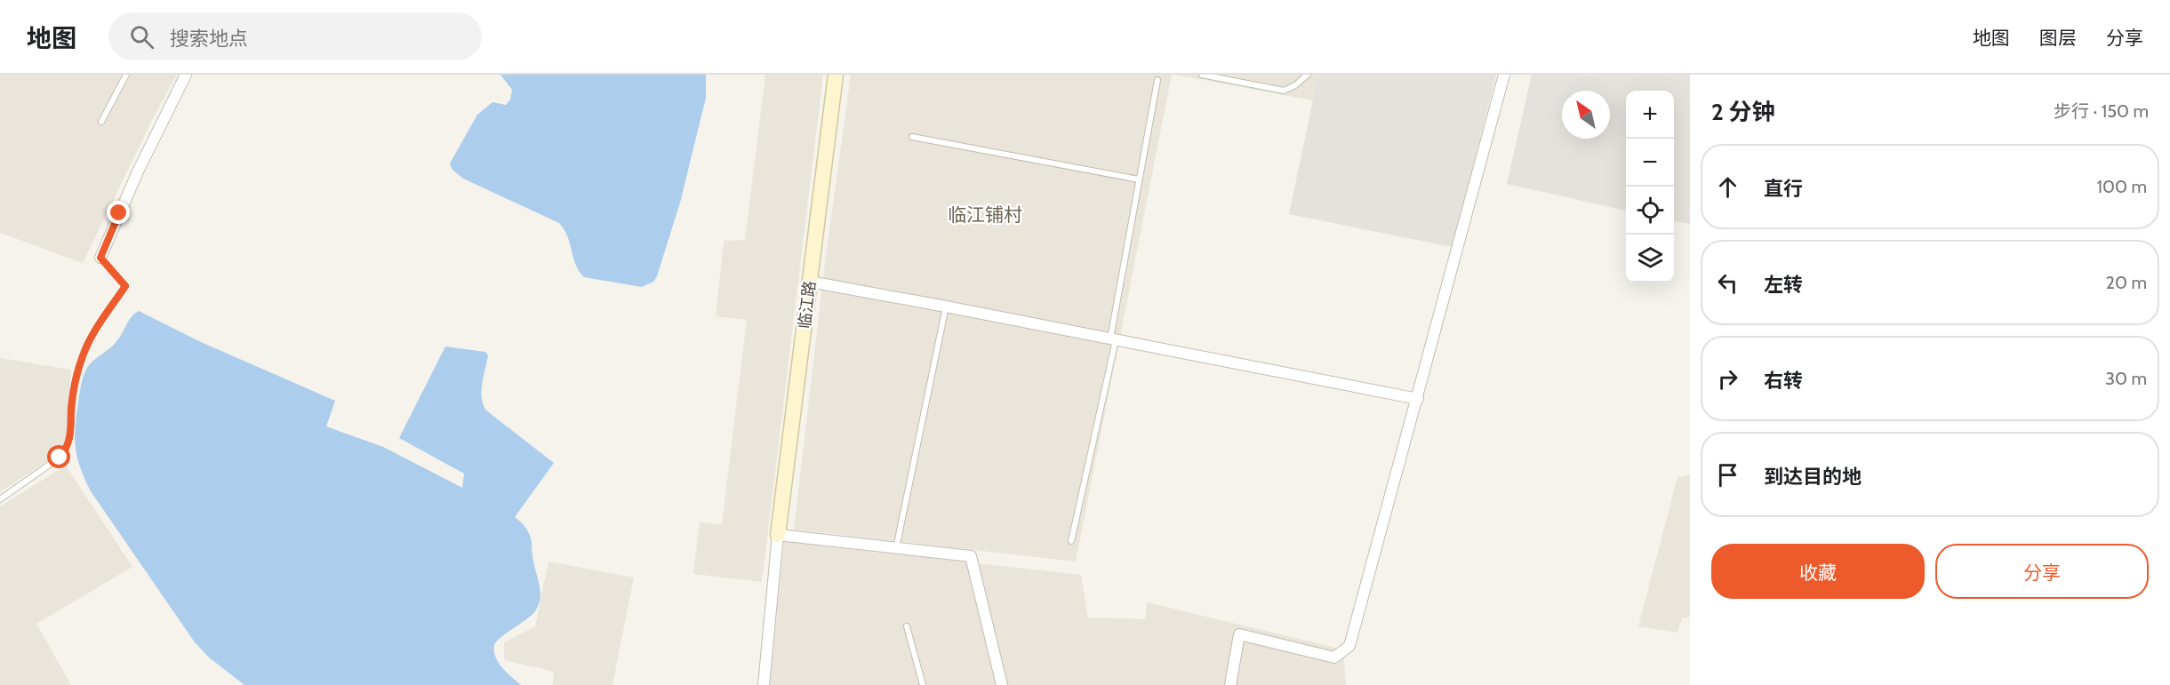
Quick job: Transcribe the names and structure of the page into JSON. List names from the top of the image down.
{
  "streets": {
    "street": ["临江路"]
  },
  "districts": ["临江铺村"],
  "north": "top left",
  "page": {
    "header": "地图",
    "search": "搜索地点",
    "nav": ["地图", "图层", "分享"],
    "heading": ["2 分钟", "步行 · 150 m"],
    "map_buttons": ["+", "−"],
    "list": [
      ["直行", "100 m"],
      ["左转", "20 m"],
      ["右转", "30 m"],
      "到达目的地"
    ],
    "buttons": ["收藏", "分享"]
  }
}
